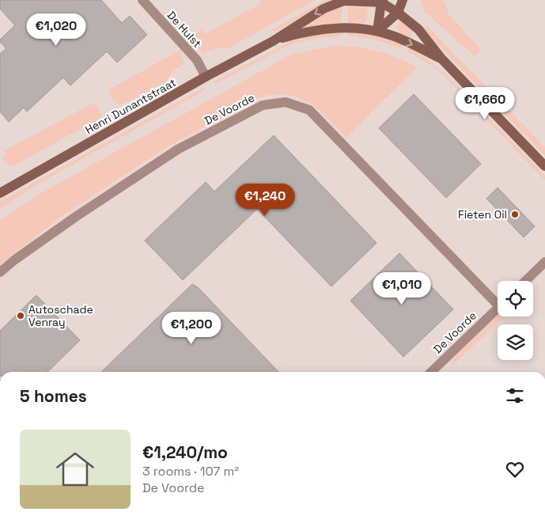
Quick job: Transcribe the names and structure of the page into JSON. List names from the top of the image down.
{
  "streets": {
    "main road": ["Henri Dunantstraat"],
    "street": ["De Hulst", "De Voorde"]
  },
  "crossings": [
    ["De Hulst", "Henri Dunantstraat"]
  ],
  "places": ["Fieten Oil", "Autoschade Venray"],
  "page": {
    "price": [
      "€1,020",
      "€1,660",
      "€1,240",
      "€1,010",
      "€1,200"
    ],
    "heading": "5 homes",
    "list": [
      {
        "name": "€1,240/mo",
        "note": "3 rooms · 107 m² · De Voorde"
      }
    ]
  }
}
